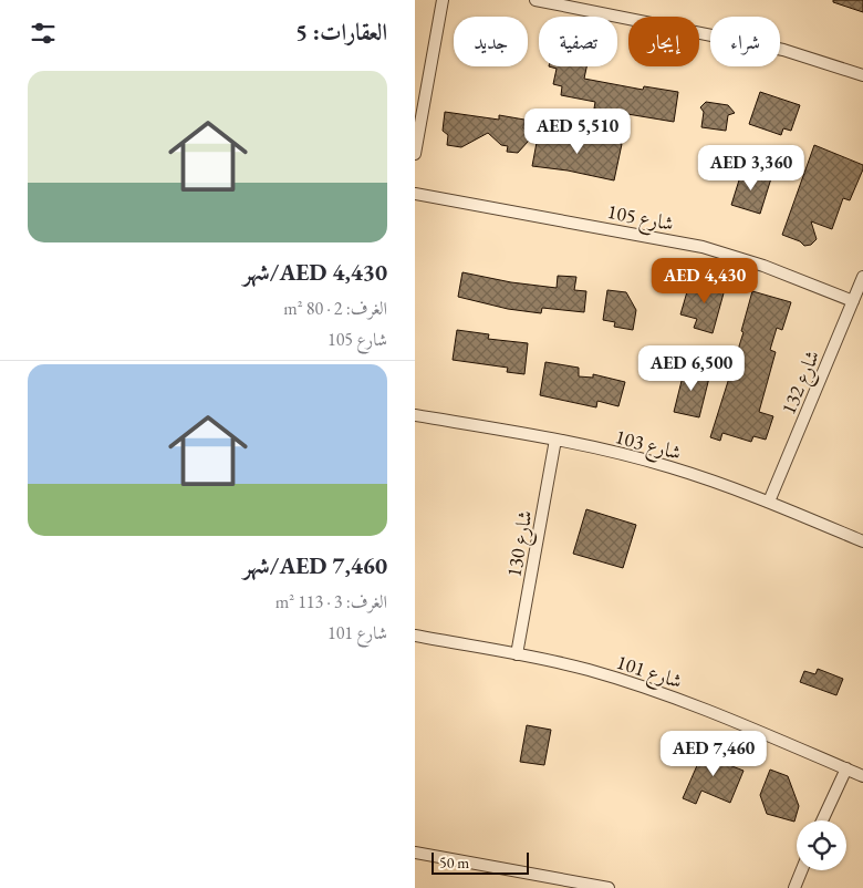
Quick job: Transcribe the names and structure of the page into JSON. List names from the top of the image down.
{
  "streets": {
    "street": [
      "شارع 105",
      "شارع 132",
      "شارع 103",
      "شارع 130",
      "شارع 101"
    ]
  },
  "crossings": [
    ["شارع 105", "شارع 132"],
    ["شارع 132", "شارع 103"],
    ["شارع 103", "شارع 130"],
    ["شارع 130", "شارع 101"]
  ],
  "scale_bar": "50 m",
  "page": {
    "heading": "العقارات: 5",
    "chip": [
      "شراء",
      "إيجار",
      "تصفية",
      "جديد"
    ],
    "list": [
      {
        "name": "AED 4,430/شهر",
        "note": "الغرف: 2 · 80 m² · شارع 105"
      },
      {
        "name": "AED 7,460/شهر",
        "note": "الغرف: 3 · 113 m² · شارع 101"
      }
    ],
    "price": [
      "AED 5,510",
      "AED 3,360",
      "AED 4,430",
      "AED 6,500",
      "AED 7,460"
    ],
    "scale": "50 m"
  }
}
